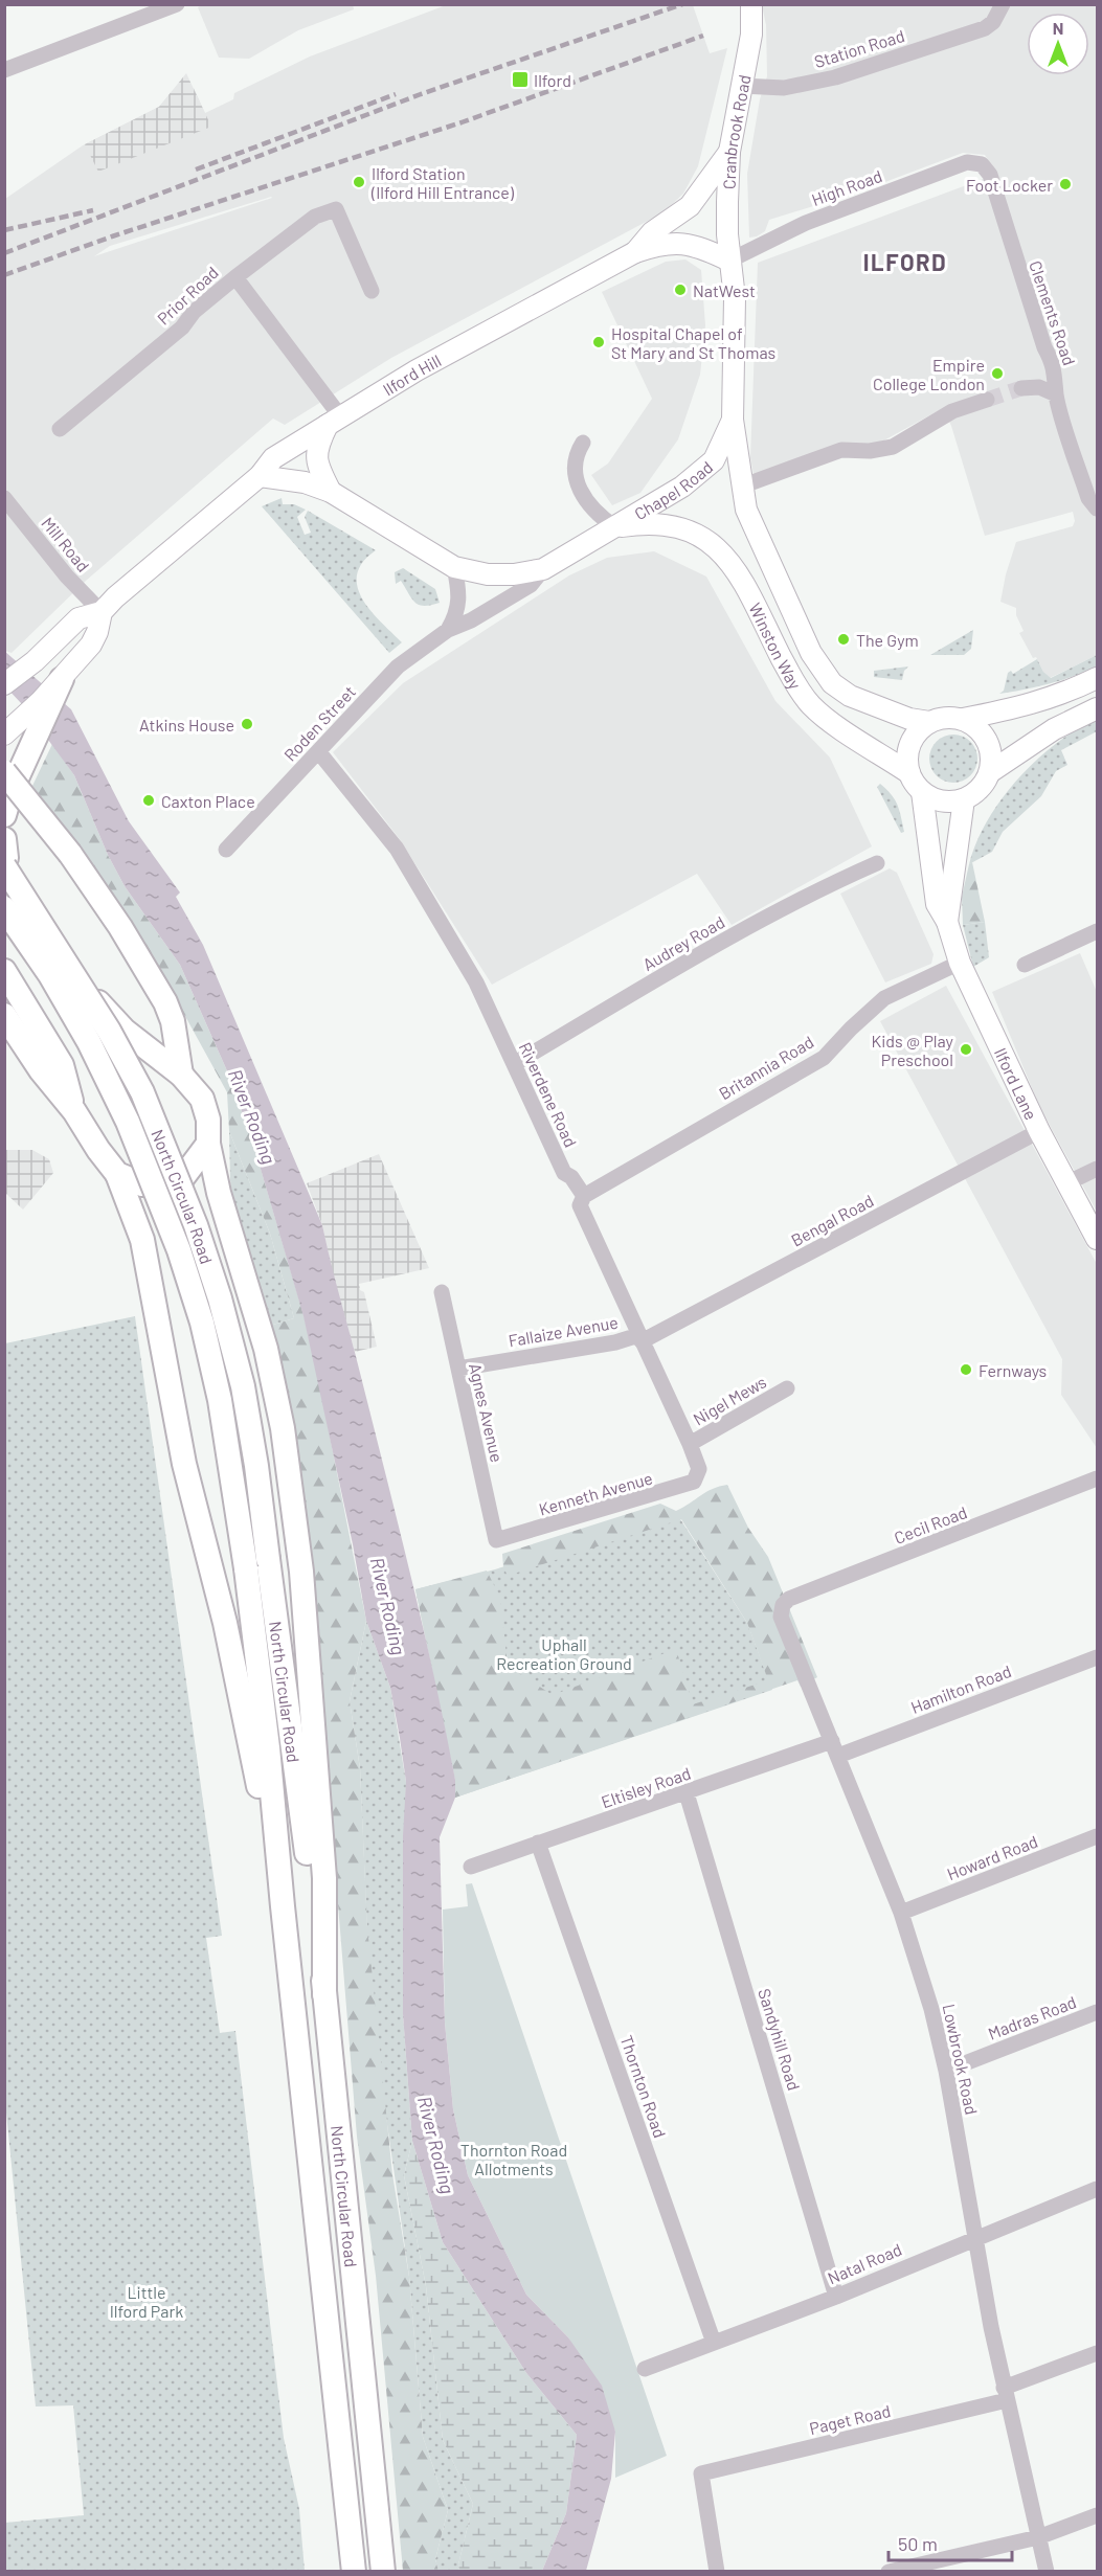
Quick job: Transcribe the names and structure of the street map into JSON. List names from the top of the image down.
{
  "streets": {
    "highway": ["North Circular Road"],
    "main road": [
      "Cranbrook Road",
      "Ilford Hill",
      "Chapel Road",
      "Winston Way",
      "Ilford Lane"
    ],
    "street": [
      "Station Road",
      "High Road",
      "Prior Road",
      "Clements Road",
      "Mill Road",
      "Roden Street",
      "Audrey Road",
      "Britannia Road",
      "Riverdene Road",
      "Bengal Road",
      "Fallaize Avenue",
      "Nigel Mews",
      "Agnes Avenue",
      "Kenneth Avenue",
      "Cecil Road",
      "Hamilton Road",
      "Eltisley Road",
      "Howard Road",
      "Madras Road",
      "Sandyhill Road",
      "Lowbrook Road",
      "Thornton Road",
      "Natal Road",
      "Paget Road"
    ]
  },
  "crossings": [
    ["Station Road", "Cranbrook Road"],
    ["Cranbrook Road", "High Road"],
    ["Cranbrook Road", "Ilford Hill"],
    ["Cranbrook Road", "Chapel Road"],
    ["High Road", "Clements Road"],
    ["High Road", "Chapel Road"],
    ["Prior Road", "Ilford Hill"],
    ["Ilford Hill", "Mill Road"],
    ["Chapel Road", "Winston Way"],
    ["Winston Way", "Ilford Lane"],
    ["Roden Street", "Riverdene Road"],
    ["Audrey Road", "Riverdene Road"],
    ["Britannia Road", "Ilford Lane"],
    ["Britannia Road", "Riverdene Road"],
    ["Ilford Lane", "Bengal Road"],
    ["Bengal Road", "Fallaize Avenue"],
    ["Fallaize Avenue", "Agnes Avenue"],
    ["Nigel Mews", "Kenneth Avenue"],
    ["Agnes Avenue", "Kenneth Avenue"],
    ["Cecil Road", "Lowbrook Road"],
    ["Hamilton Road", "Eltisley Road"],
    ["Hamilton Road", "Lowbrook Road"],
    ["Eltisley Road", "Sandyhill Road"],
    ["Eltisley Road", "Lowbrook Road"],
    ["Eltisley Road", "Thornton Road"],
    ["Howard Road", "Lowbrook Road"],
    ["Madras Road", "Lowbrook Road"],
    ["Sandyhill Road", "Natal Road"],
    ["Lowbrook Road", "Natal Road"],
    ["Lowbrook Road", "Paget Road"],
    ["Thornton Road", "Natal Road"]
  ],
  "districts": ["ILFORD"],
  "water": ["River Roding"],
  "parks": ["Uphall Recreation Ground", "Thornton Road Allotments", "Little Ilford Park"],
  "places": {
    "transit": ["Ilford"],
    "other": [
      "Ilford Station (Ilford Hill Entrance)",
      "Foot Locker",
      "NatWest",
      "Hospital Chapel of St Mary and St Thomas",
      "Empire College London",
      "The Gym",
      "Atkins House",
      "Caxton Place",
      "Kids @ Play Preschool",
      "Fernways"
    ]
  },
  "scale_bar": "50 m",
  "north": "top"
}
